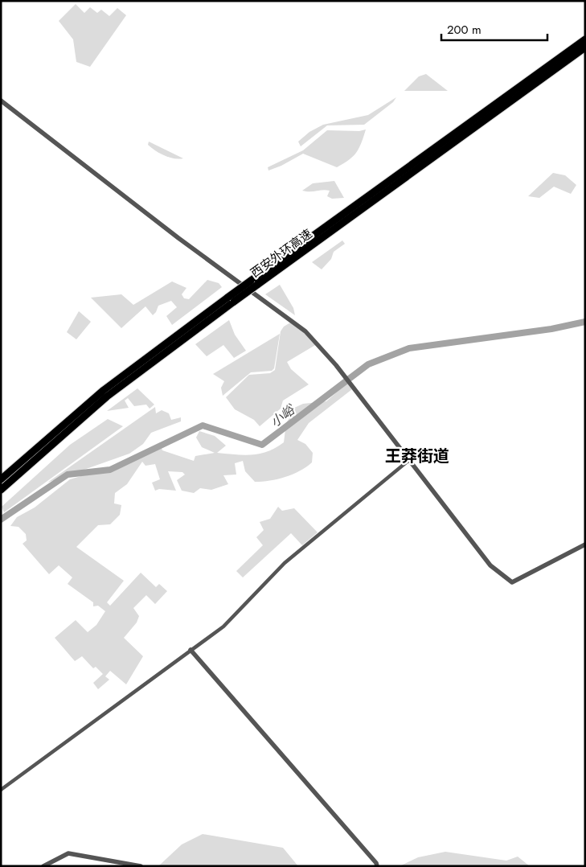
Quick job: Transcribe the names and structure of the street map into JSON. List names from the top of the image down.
{
  "streets": {
    "highway": ["西安外环高速"]
  },
  "districts": ["王莽街道"],
  "water": ["小峪"],
  "scale_bar": "200 m"
}
